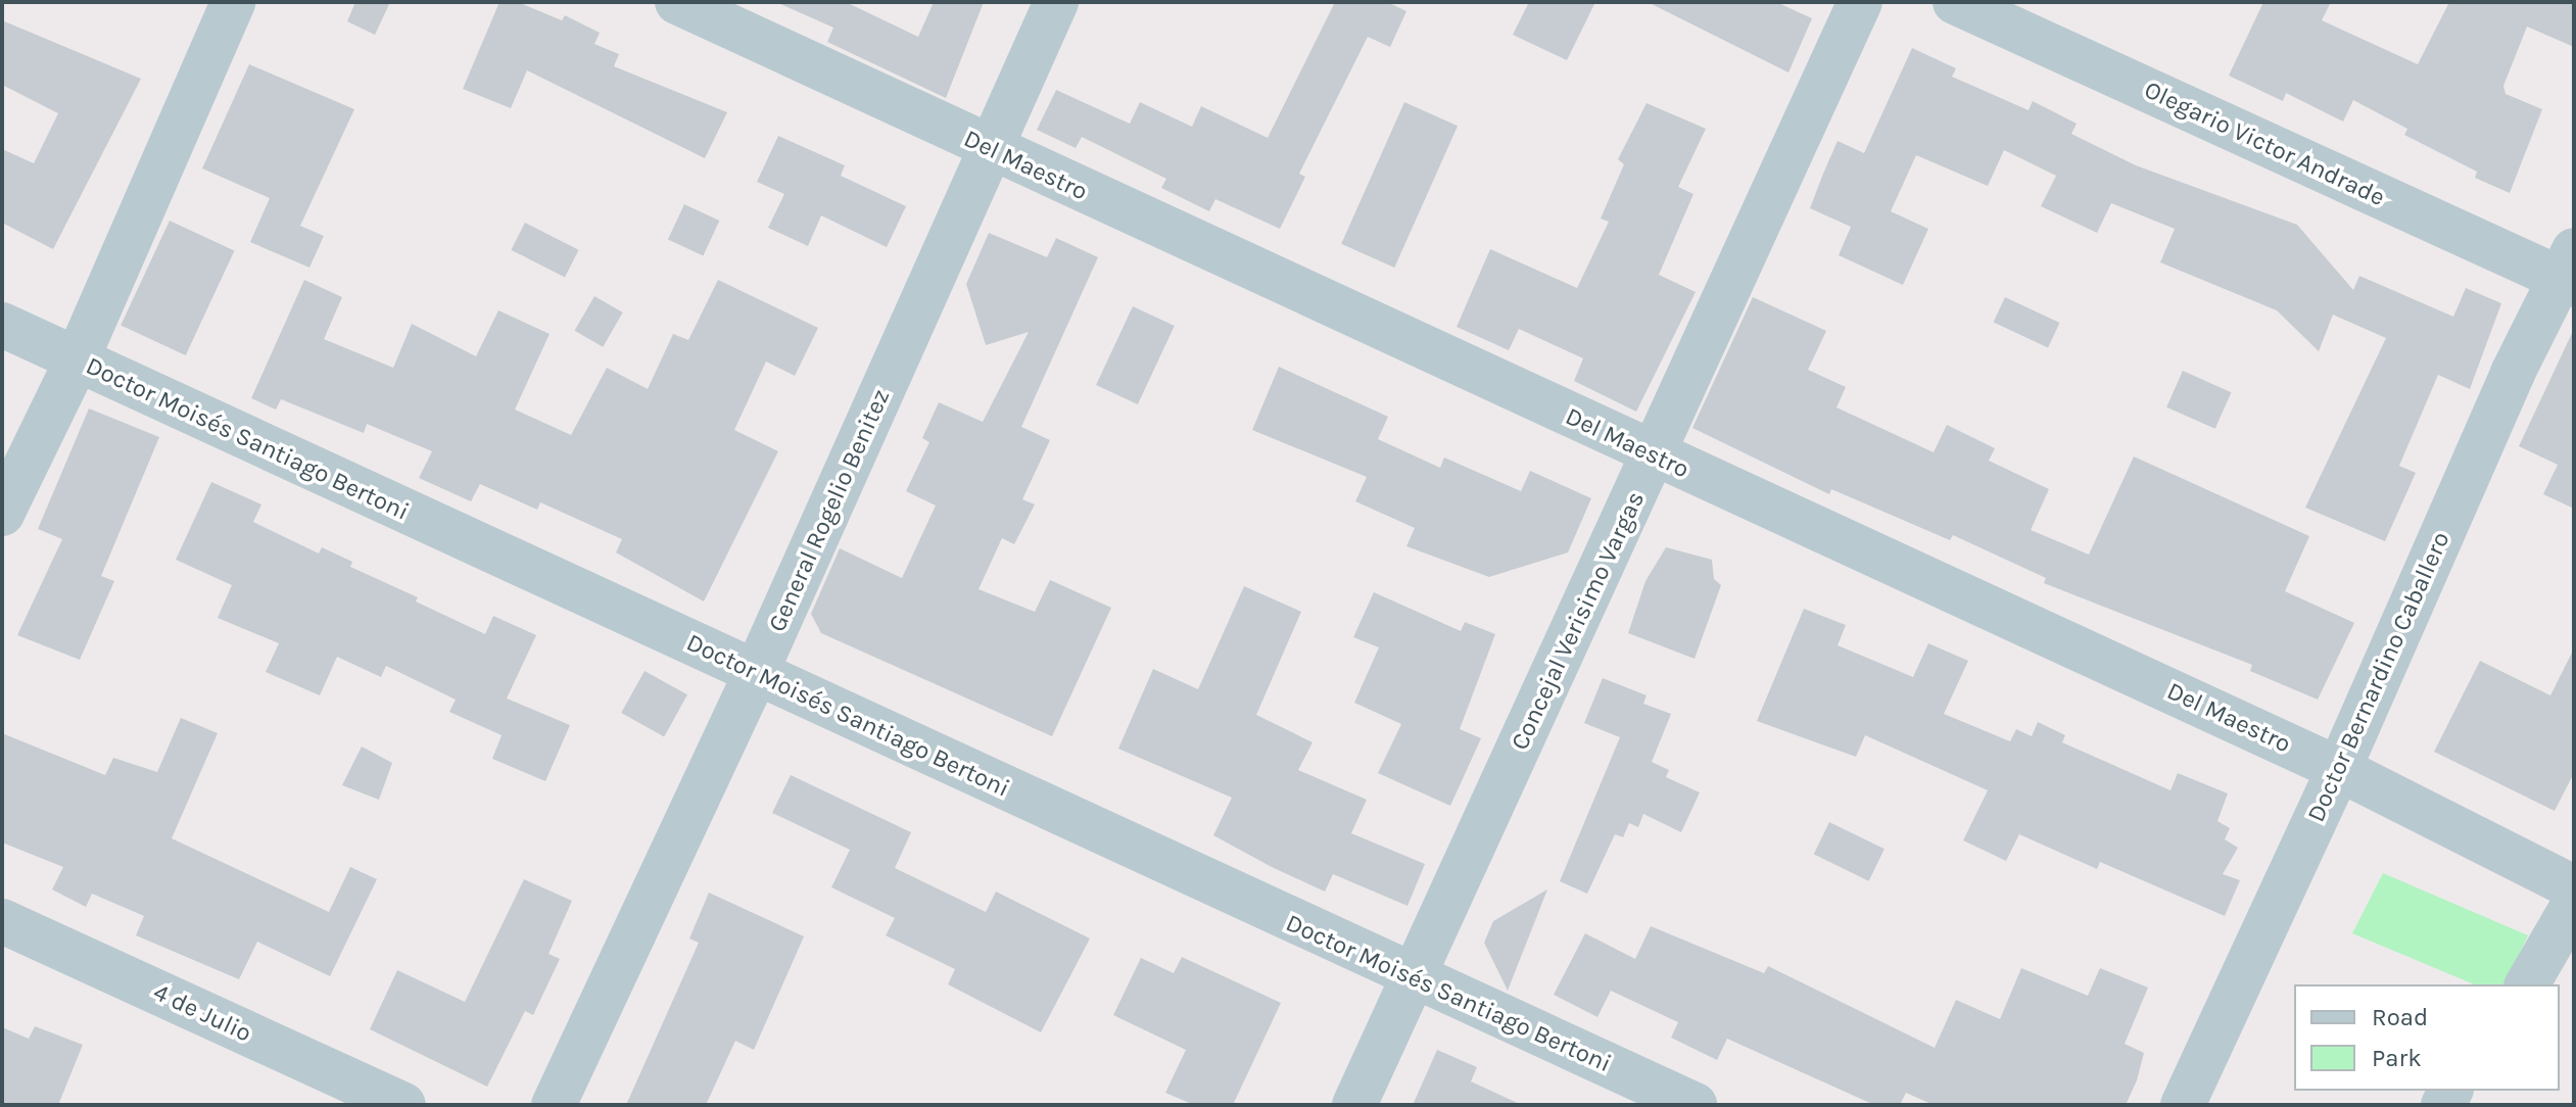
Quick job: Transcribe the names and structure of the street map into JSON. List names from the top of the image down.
{
  "streets": {
    "street": [
      "Olegario Victor Andrade",
      "Del Maestro",
      "Doctor Moisés Santiago Bertoni",
      "General Rogelio Benitez",
      "Concejal Verisimo Vargas",
      "Doctor Bernardino Caballero",
      "4 de Julio"
    ]
  },
  "crossings": [
    ["Olegario Victor Andrade", "Doctor Bernardino Caballero"],
    ["Del Maestro", "General Rogelio Benitez"],
    ["Del Maestro", "Concejal Verisimo Vargas"],
    ["Del Maestro", "Doctor Bernardino Caballero"],
    ["Doctor Moisés Santiago Bertoni", "General Rogelio Benitez"],
    ["Doctor Moisés Santiago Bertoni", "Concejal Verisimo Vargas"]
  ],
  "legend": ["Road", "Park"]
}
